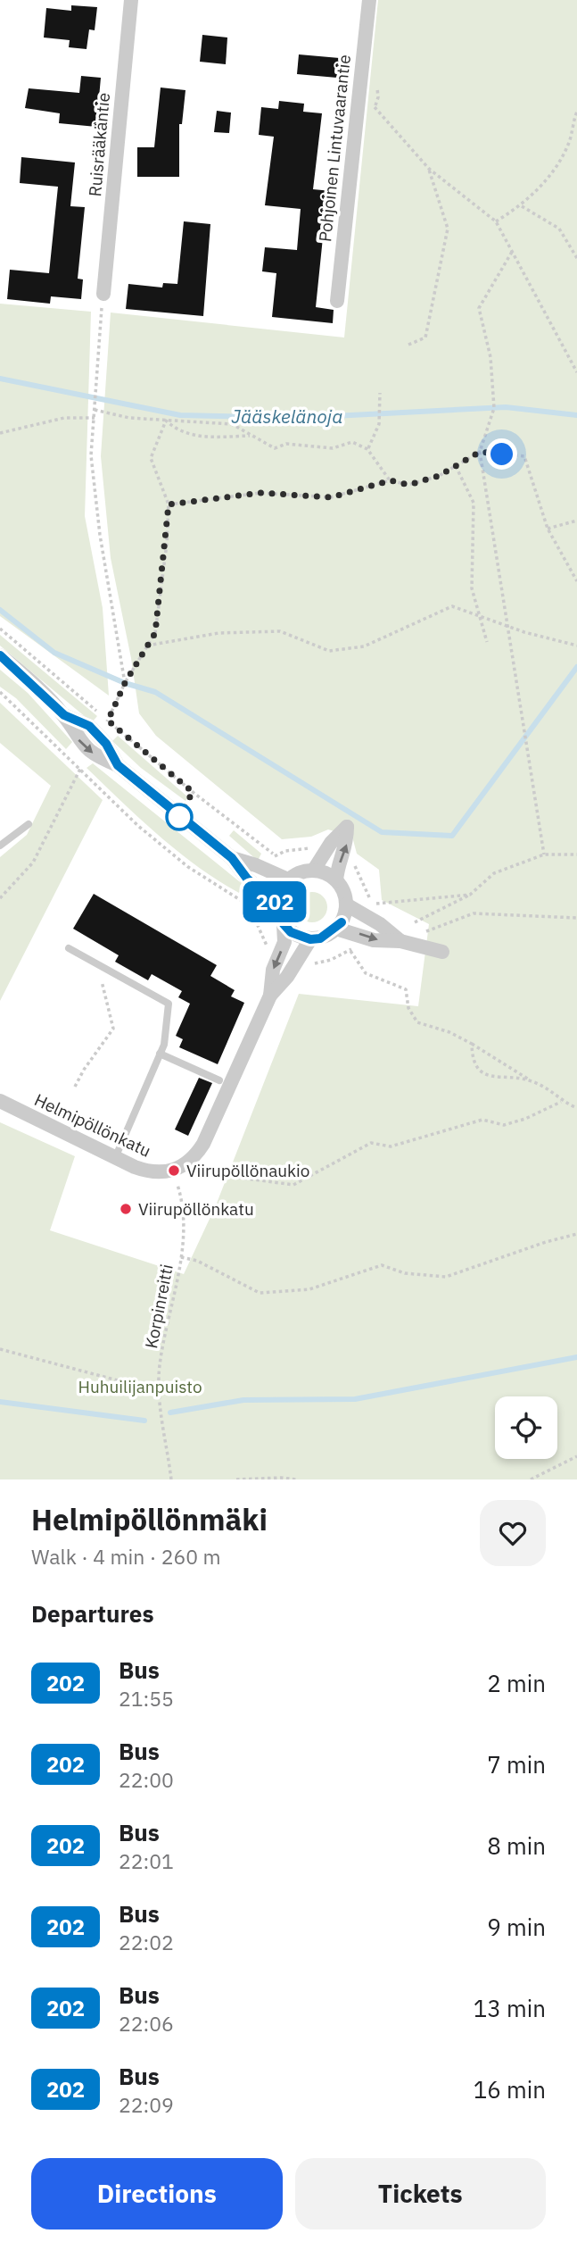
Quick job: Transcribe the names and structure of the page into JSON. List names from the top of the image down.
{
  "streets": {
    "street": ["Ruisrääkäntie", "Pohjoinen Lintuvaarantie", "Helmipöllönkatu"],
    "path": ["Korpinreitti"]
  },
  "crossings": [
    ["Helmipöllönkatu", "Korpinreitti"]
  ],
  "water": ["Jääskelänoja"],
  "parks": ["Huhuilijanpuisto"],
  "places": ["Viirupöllönaukio", "Viirupöllönkatu"],
  "lines": ["bus line 202"],
  "page": {
    "on_map": "202",
    "heading": [
      ["Helmipöllönmäki", "Walk · 4 min · 260 m"],
      "Departures"
    ],
    "list": [
      {
        "mark": "202",
        "name": "Bus",
        "note": "21:55",
        "value": "2 min"
      },
      {
        "mark": "202",
        "name": "Bus",
        "note": "22:00",
        "value": "7 min"
      },
      {
        "mark": "202",
        "name": "Bus",
        "note": "22:01",
        "value": "8 min"
      },
      {
        "mark": "202",
        "name": "Bus",
        "note": "22:02",
        "value": "9 min"
      },
      {
        "mark": "202",
        "name": "Bus",
        "note": "22:06",
        "value": "13 min"
      },
      {
        "mark": "202",
        "name": "Bus",
        "note": "22:09",
        "value": "16 min"
      }
    ],
    "buttons": ["Directions", "Tickets"]
  }
}
